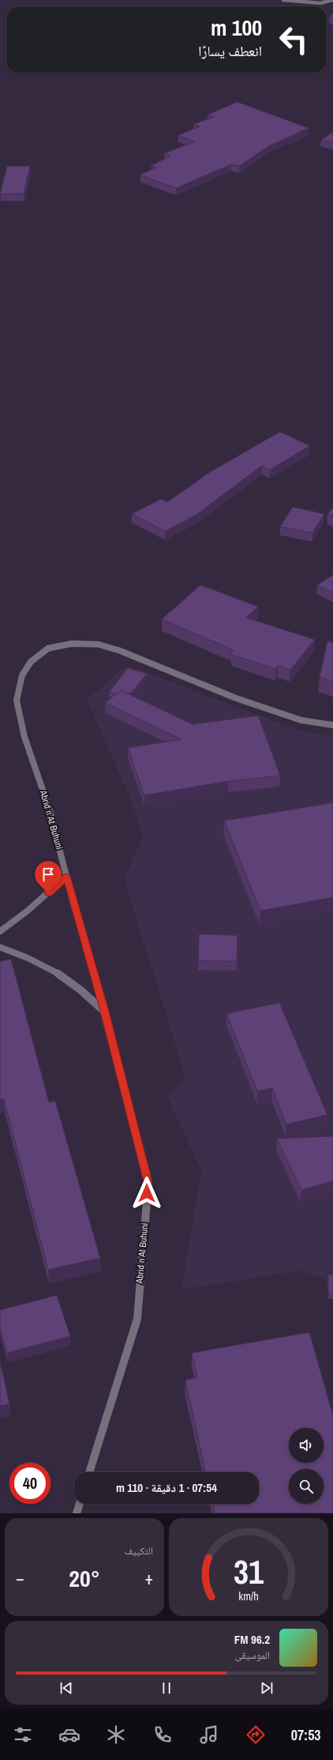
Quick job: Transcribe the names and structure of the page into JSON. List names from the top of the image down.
{
  "streets": {
    "street": ["Abrid n At Buhuni"]
  },
  "page": {
    "turn": ["100 m", "انعطف يسارًا"],
    "limit": "40",
    "trip": "07:54 · 1 دقيقة · 110 m",
    "tile": "التكييف",
    "heat": ["−", "20°", "+"],
    "song": ["96.2 FM", "الموسيقى"],
    "tabs": "07:53",
    "gauge": ["31", "km/h"]
  }
}
